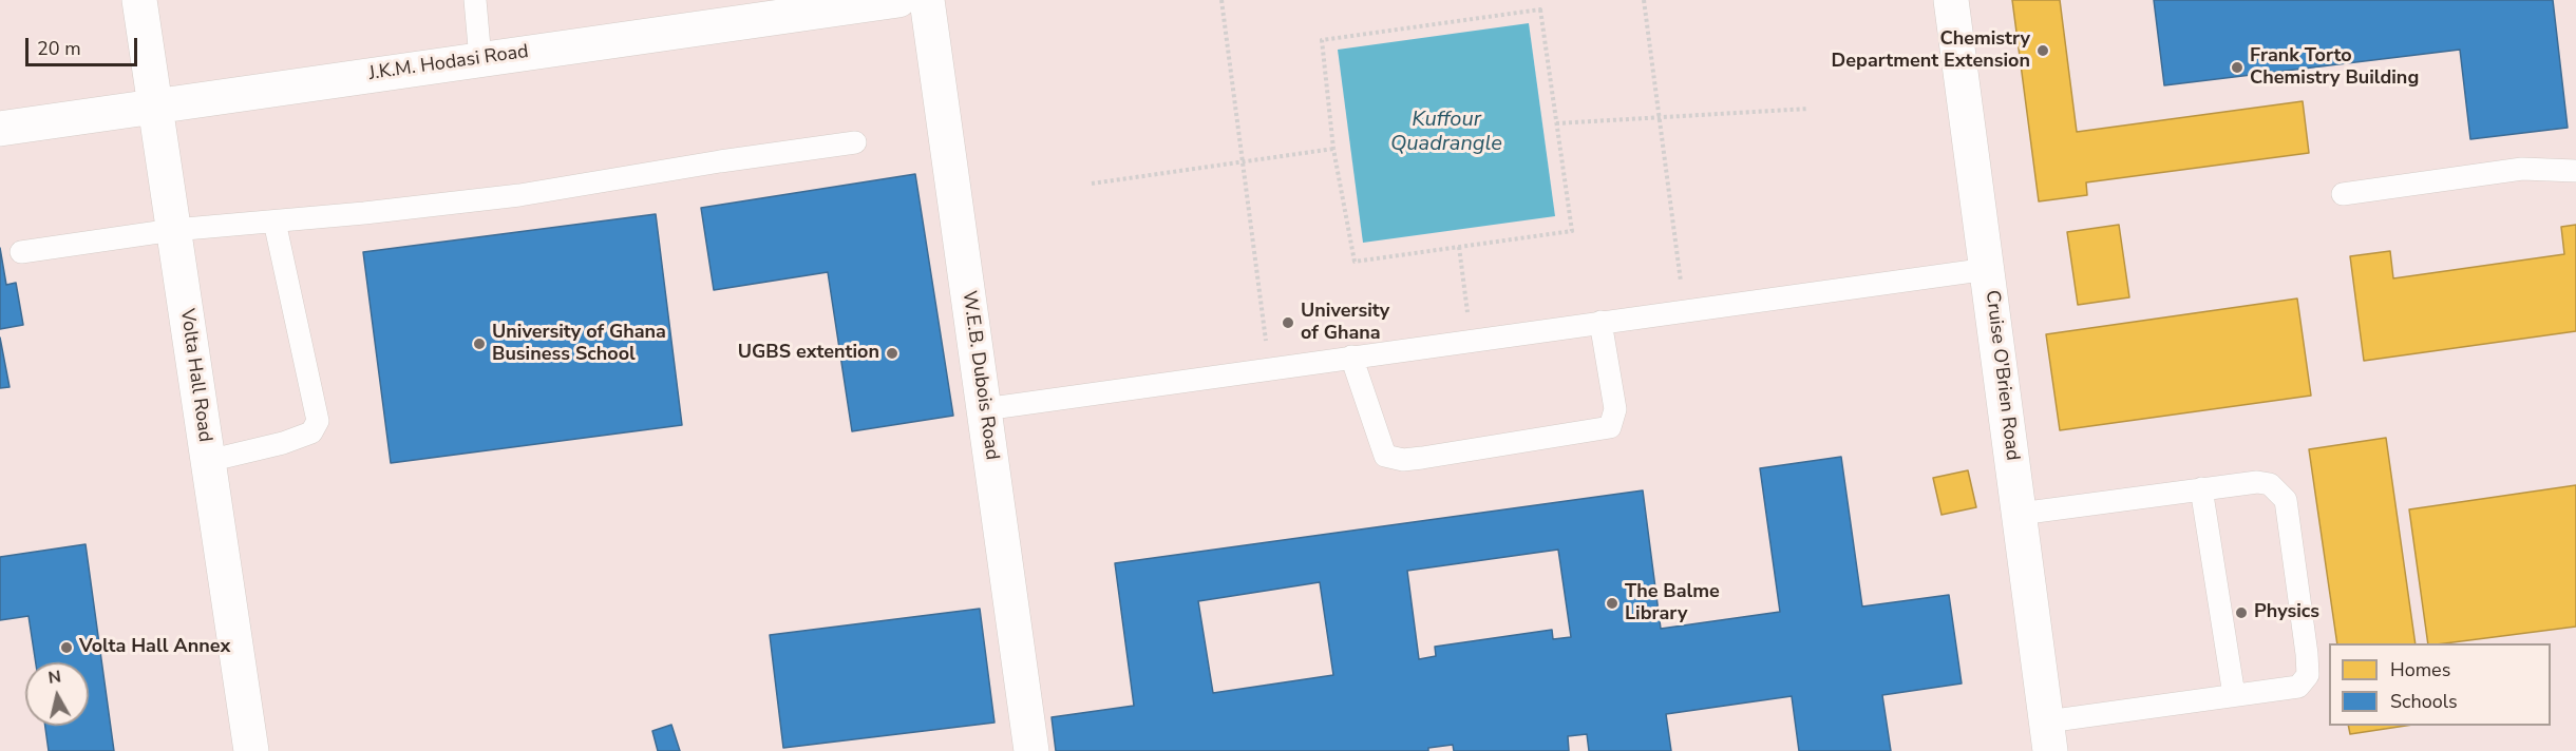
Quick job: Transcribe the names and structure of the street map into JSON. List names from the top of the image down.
{
  "streets": {
    "street": [
      "J.K.M. Hodasi Road",
      "Volta Hall Road",
      "W.E.B. Dubois Road",
      "Cruise O'Brien Road"
    ]
  },
  "crossings": [
    ["J.K.M. Hodasi Road", "Volta Hall Road"]
  ],
  "water": ["Kuffour Quadrangle"],
  "places": [
    "Chemistry Department Extension",
    "Frank Torto Chemistry Building",
    "University of Ghana",
    "University of Ghana Business School",
    "UGBS extention",
    "The Balme Library",
    "Physics",
    "Volta Hall Annex"
  ],
  "legend": ["Homes", "Schools"],
  "scale_bar": "20 m",
  "north": "top"
}
